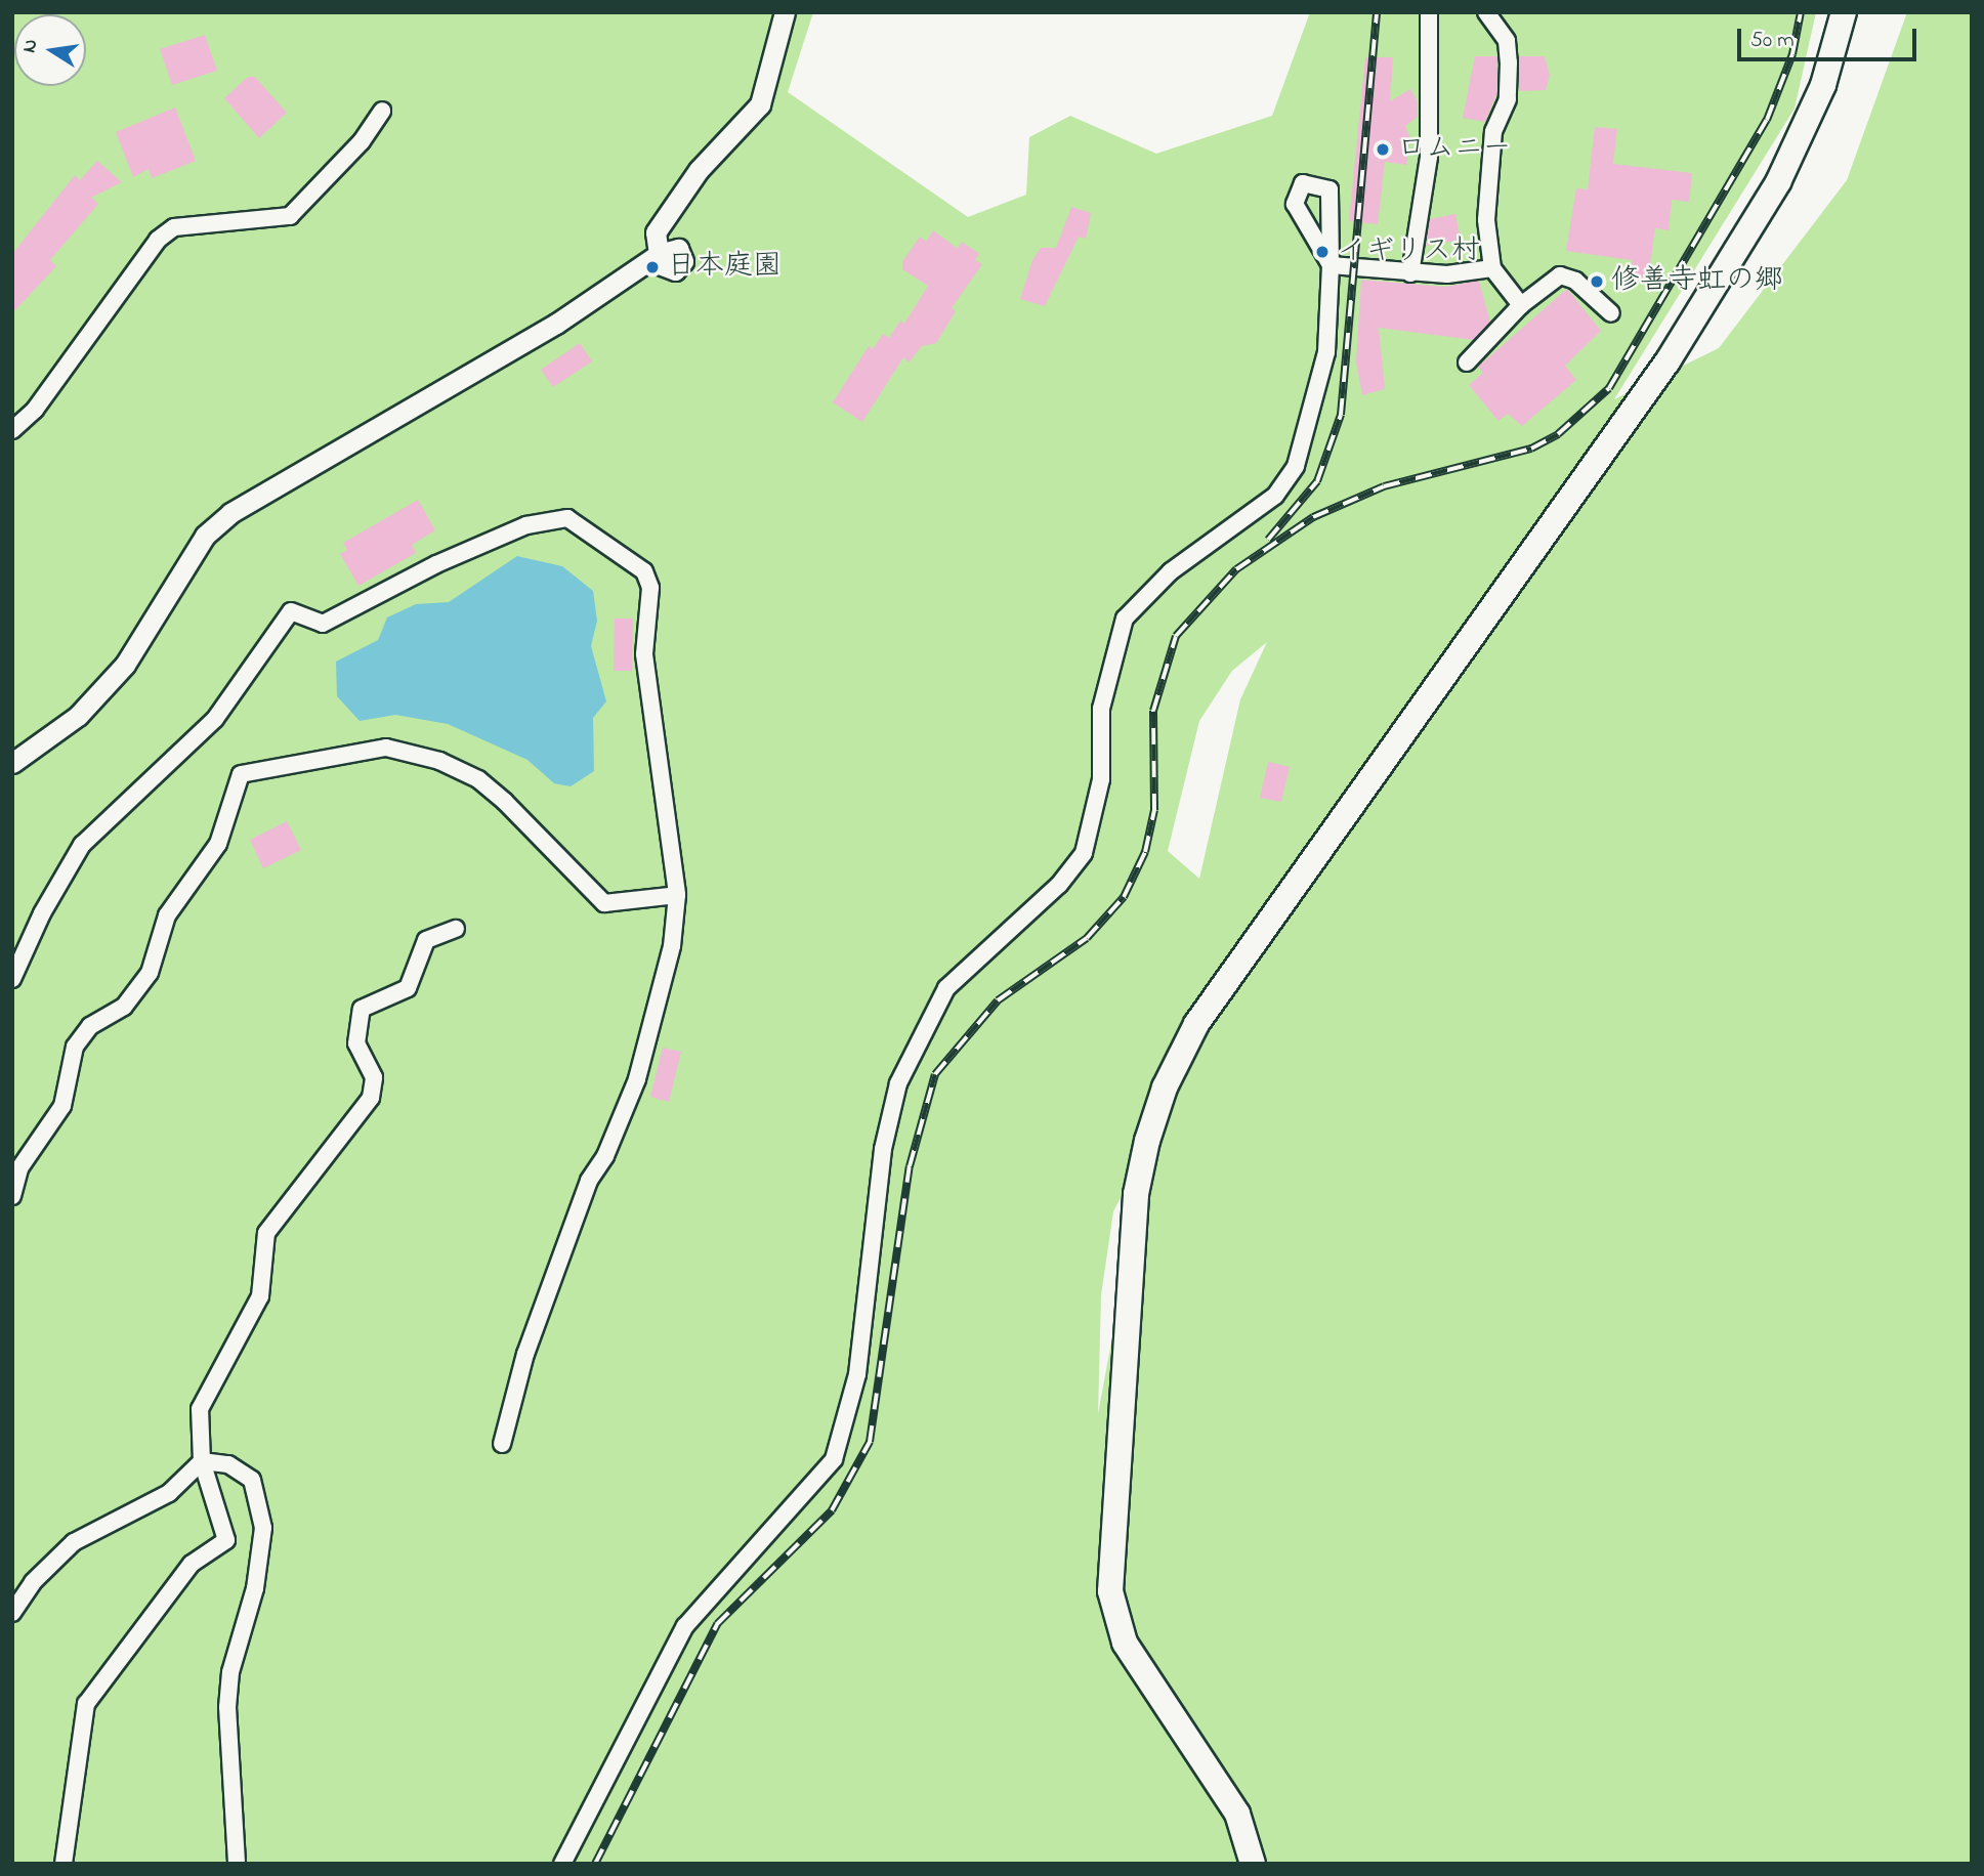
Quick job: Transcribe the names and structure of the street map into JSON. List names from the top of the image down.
{
  "places": [
    "ロムニー",
    "イギリス村",
    "日本庭園",
    "修善寺虹の郷"
  ],
  "scale_bar": "50 m",
  "north": "left"
}
